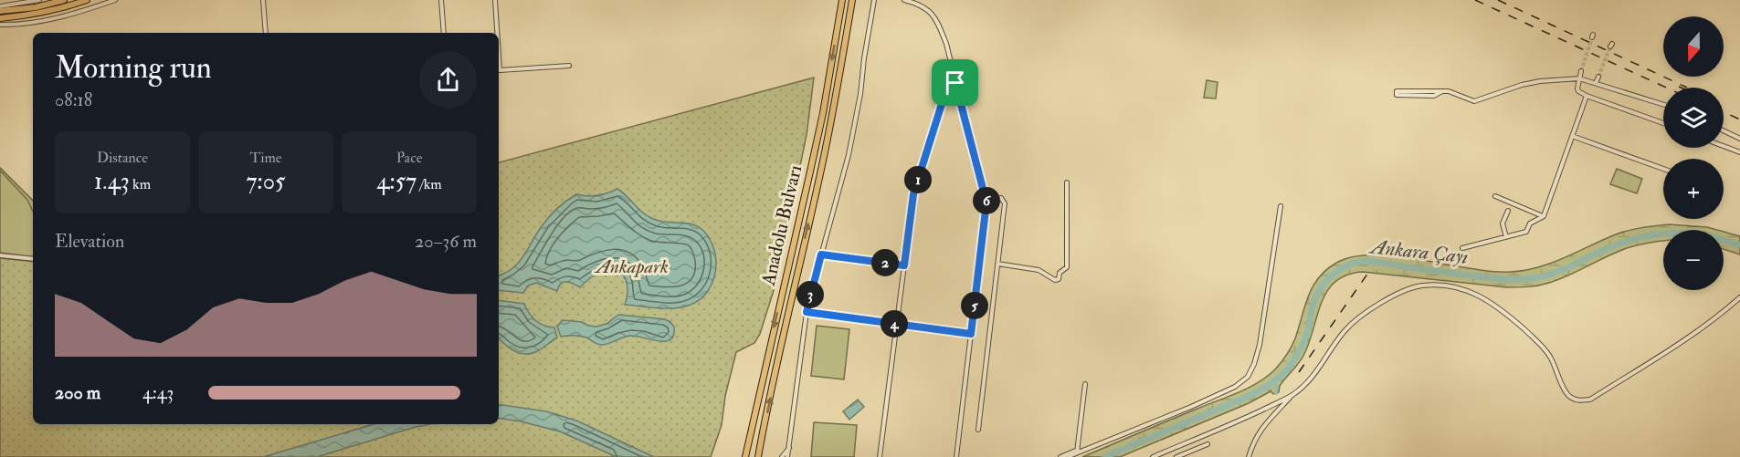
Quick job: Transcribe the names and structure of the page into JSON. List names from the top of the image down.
{
  "streets": {
    "main road": ["Anadolu Bulvarı"]
  },
  "water": ["Ankara Çayı"],
  "parks": ["Ankapark"],
  "north": "bottom",
  "page": {
    "map_buttons": ["+", "−"],
    "heading": ["Morning run", "08:18"],
    "stats": [
      ["Distance", "1.43 km"],
      ["Time", "7:05"],
      ["Pace", "4:57 /km"]
    ],
    "pins": [
      "1",
      "6",
      "2",
      "3",
      "5",
      "4"
    ],
    "chart": ["Elevation", "20–36 m"],
    "list": [
      {
        "name": "200 m",
        "note": "4:43"
      }
    ]
  }
}
